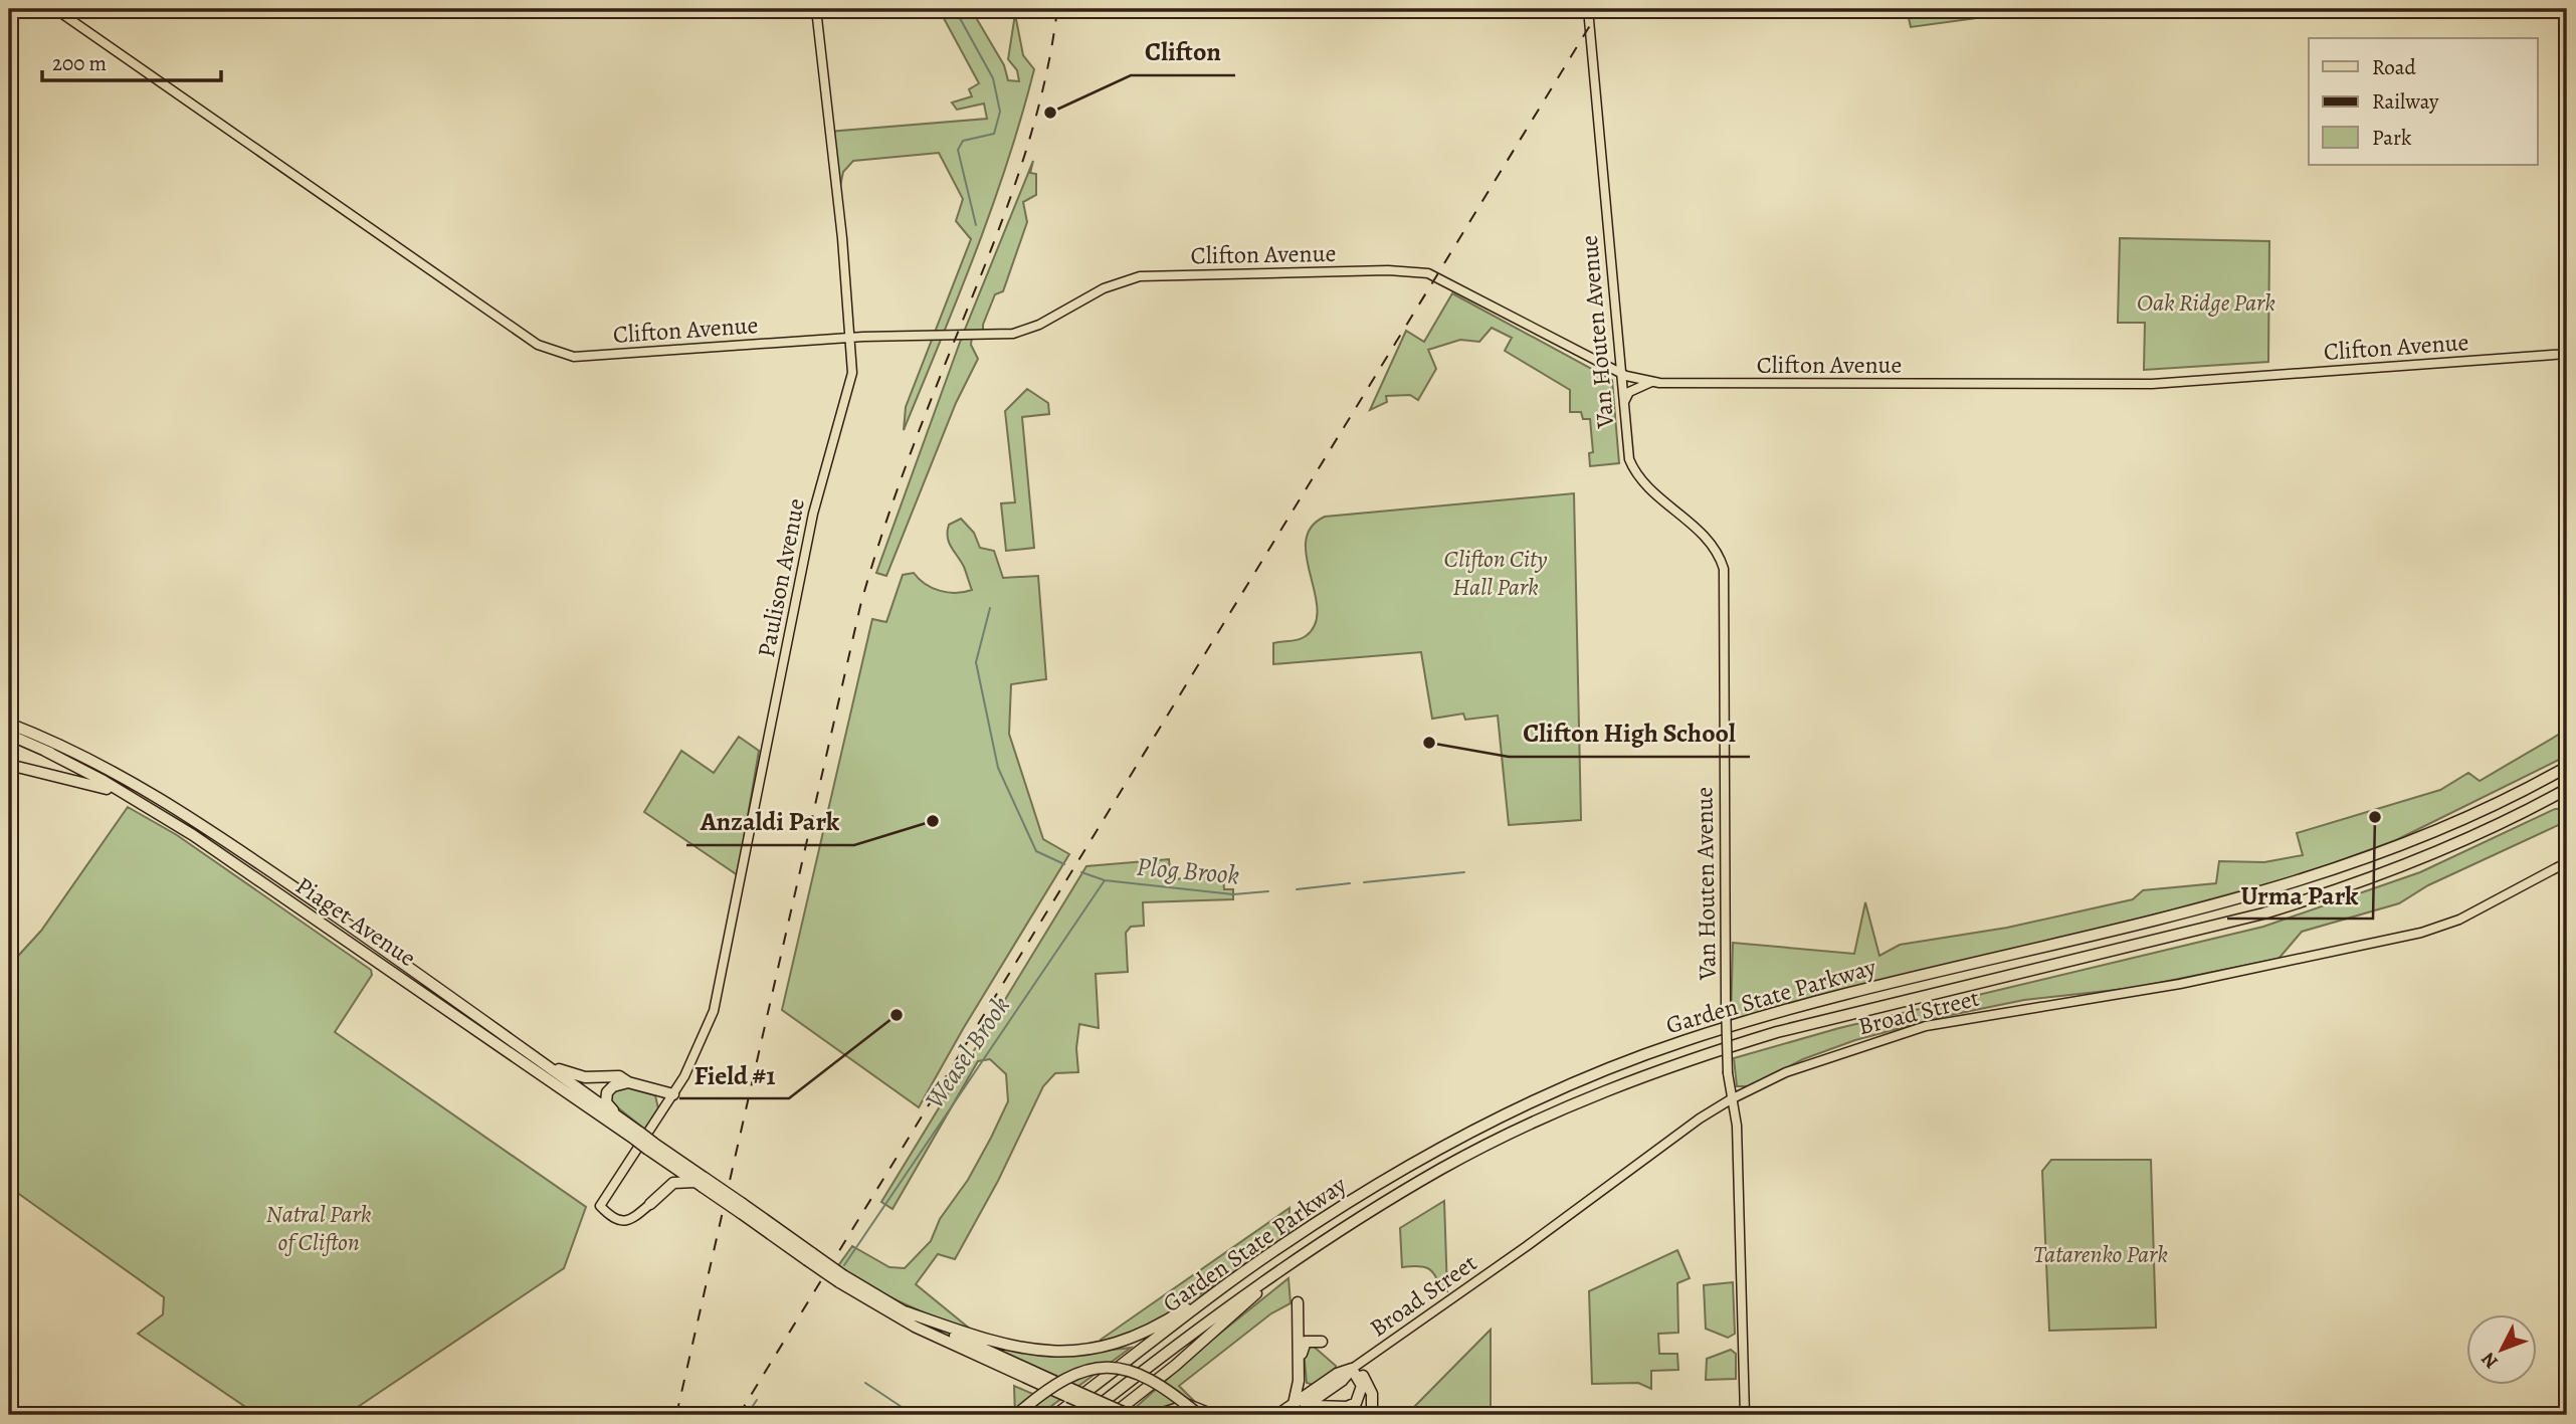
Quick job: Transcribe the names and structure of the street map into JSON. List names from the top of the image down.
{
  "streets": {
    "highway": ["Piaget Avenue", "Garden State Parkway"],
    "main road": [
      "Clifton Avenue",
      "Van Houten Avenue",
      "Paulison Avenue",
      "Broad Street"
    ]
  },
  "crossings": [
    ["Clifton Avenue", "Van Houten Avenue"],
    ["Clifton Avenue", "Paulison Avenue"],
    ["Van Houten Avenue", "Broad Street"],
    ["Paulison Avenue", "Piaget Avenue"]
  ],
  "water": ["Plog Brook", "Weasel Brook"],
  "parks": [
    "Oak Ridge Park",
    "Clifton City Hall Park",
    "Natral Park of Clifton",
    "Tatarenko Park"
  ],
  "places": [
    "Clifton",
    "Clifton High School",
    "Urma Park",
    "Anzaldi Park",
    "Field #1"
  ],
  "legend": ["Road", "Railway", "Park"],
  "scale_bar": "200 m",
  "north": "bottom left"
}
